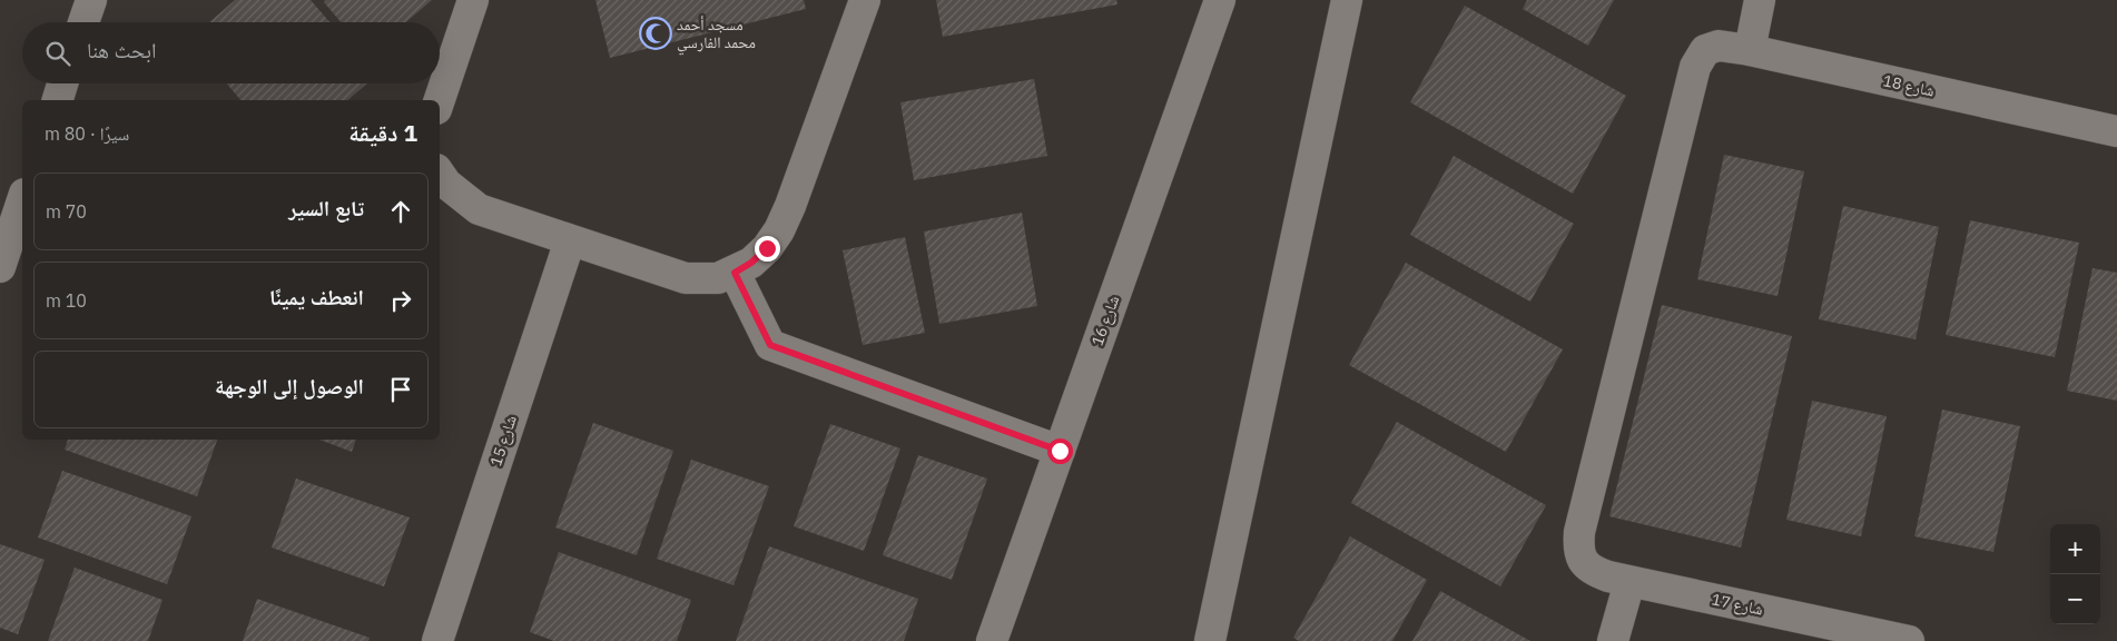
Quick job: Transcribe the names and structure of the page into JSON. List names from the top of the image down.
{
  "streets": {
    "street": [
      "شارع 18",
      "شارع 16",
      "شارع 15",
      "شارع 17"
    ]
  },
  "crossings": [
    ["شارع 18", "شارع 17"]
  ],
  "places": {
    "mosque": ["مسجد أحمد محمد الفارسي"]
  },
  "page": {
    "search": "ابحث هنا",
    "heading": ["1 دقيقة", "سيرًا · 80 m"],
    "list": [
      ["تابع السير", "70 m"],
      ["انعطف يمينًا", "10 m"],
      "الوصول إلى الوجهة"
    ],
    "map_buttons": ["+", "−"]
  }
}
